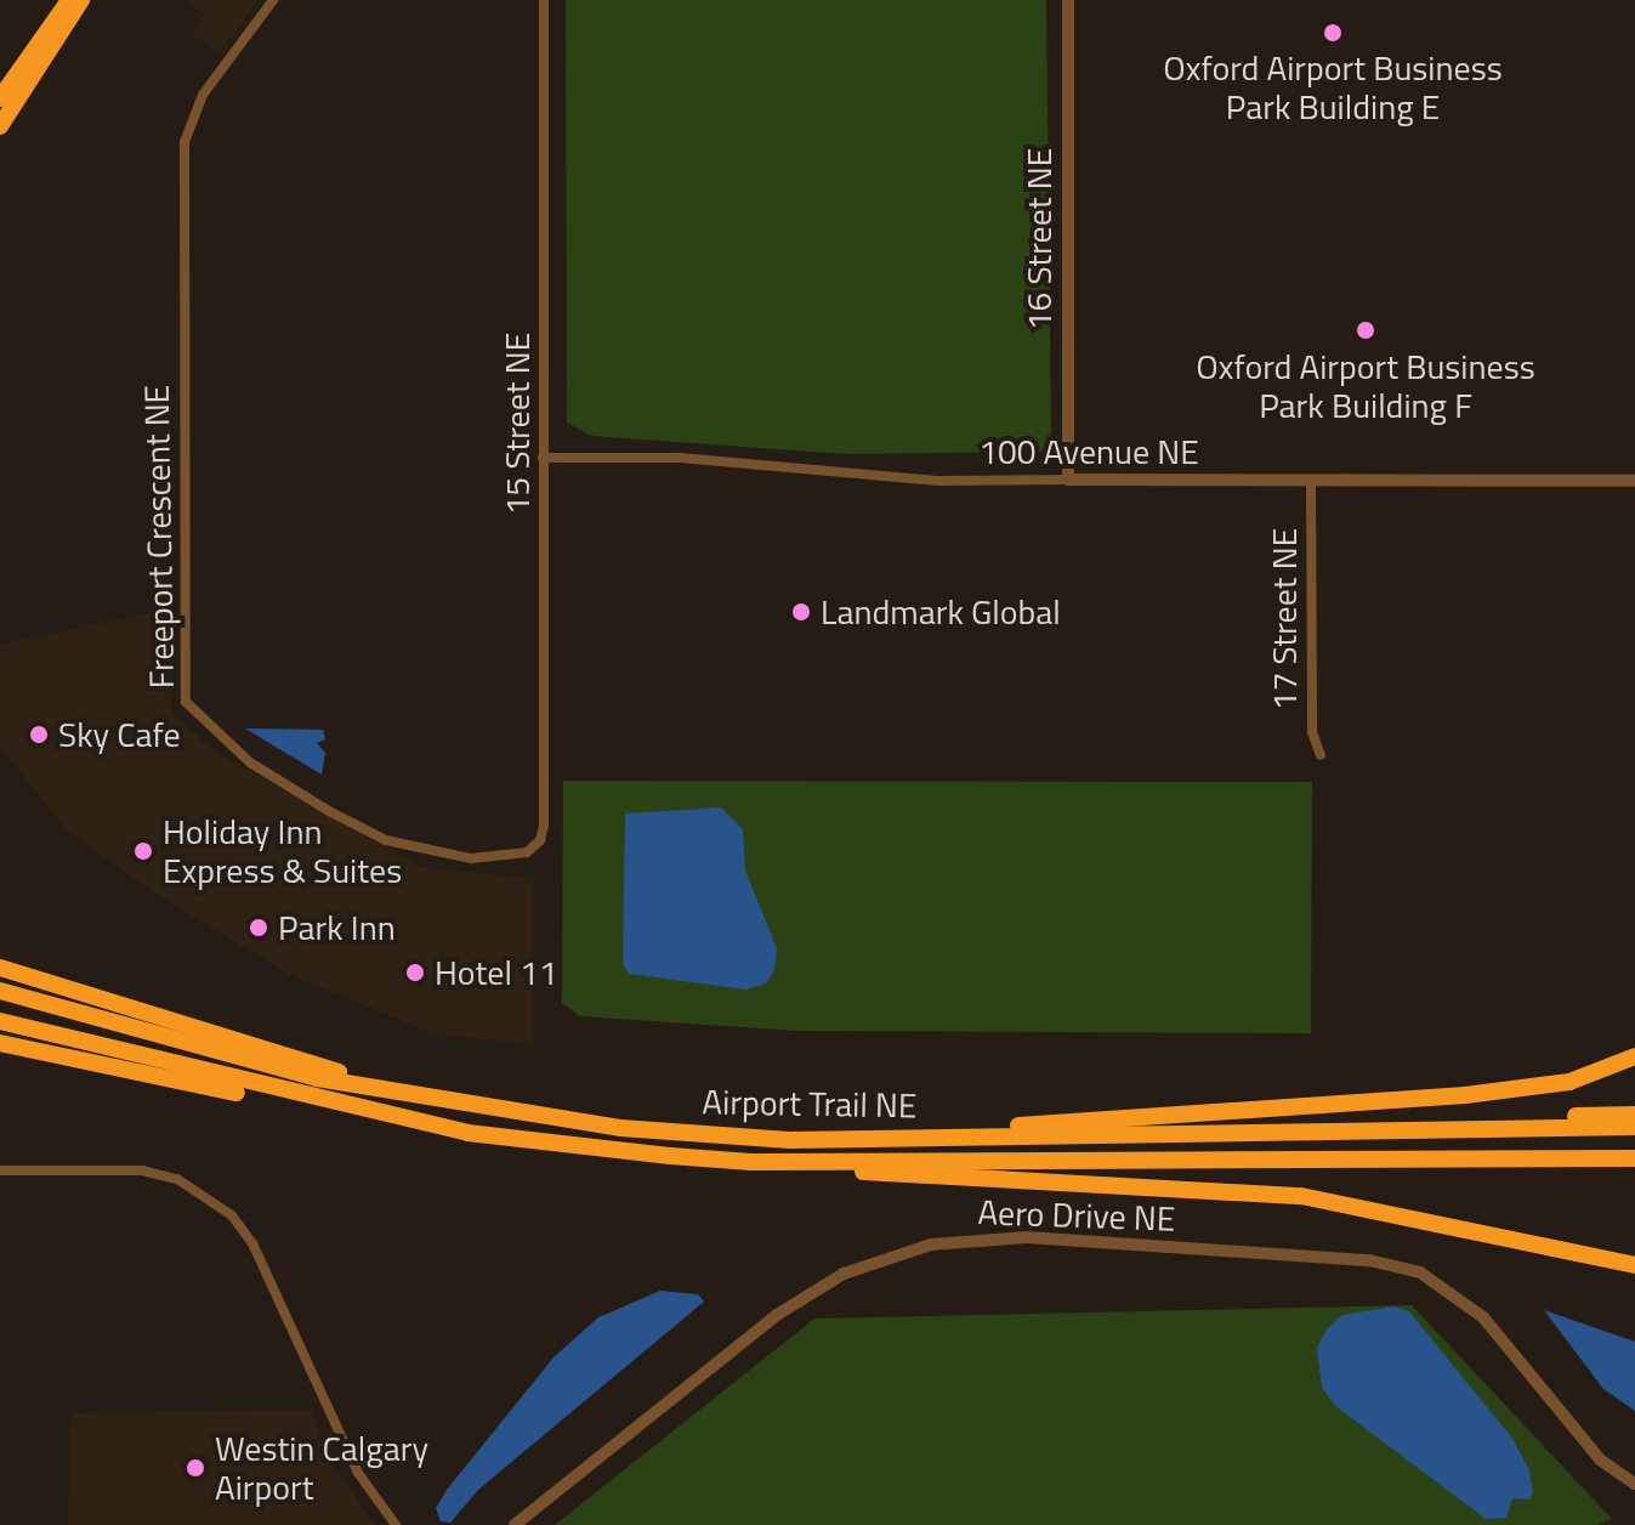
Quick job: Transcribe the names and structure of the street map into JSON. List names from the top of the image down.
{
  "streets": {
    "highway": ["Airport Trail NE"],
    "street": [
      "16 Street NE",
      "15 Street NE",
      "100 Avenue NE",
      "Freeport Crescent NE",
      "17 Street NE",
      "Aero Drive NE"
    ]
  },
  "crossings": [
    ["16 Street NE", "100 Avenue NE"],
    ["15 Street NE", "100 Avenue NE"],
    ["15 Street NE", "Freeport Crescent NE"],
    ["100 Avenue NE", "17 Street NE"]
  ],
  "places": [
    "Oxford Airport Business Park Building E",
    "Oxford Airport Business Park Building F",
    "Landmark Global",
    "Sky Cafe",
    "Holiday Inn Express & Suites",
    "Park Inn",
    "Hotel 11",
    "Westin Calgary Airport"
  ]
}
